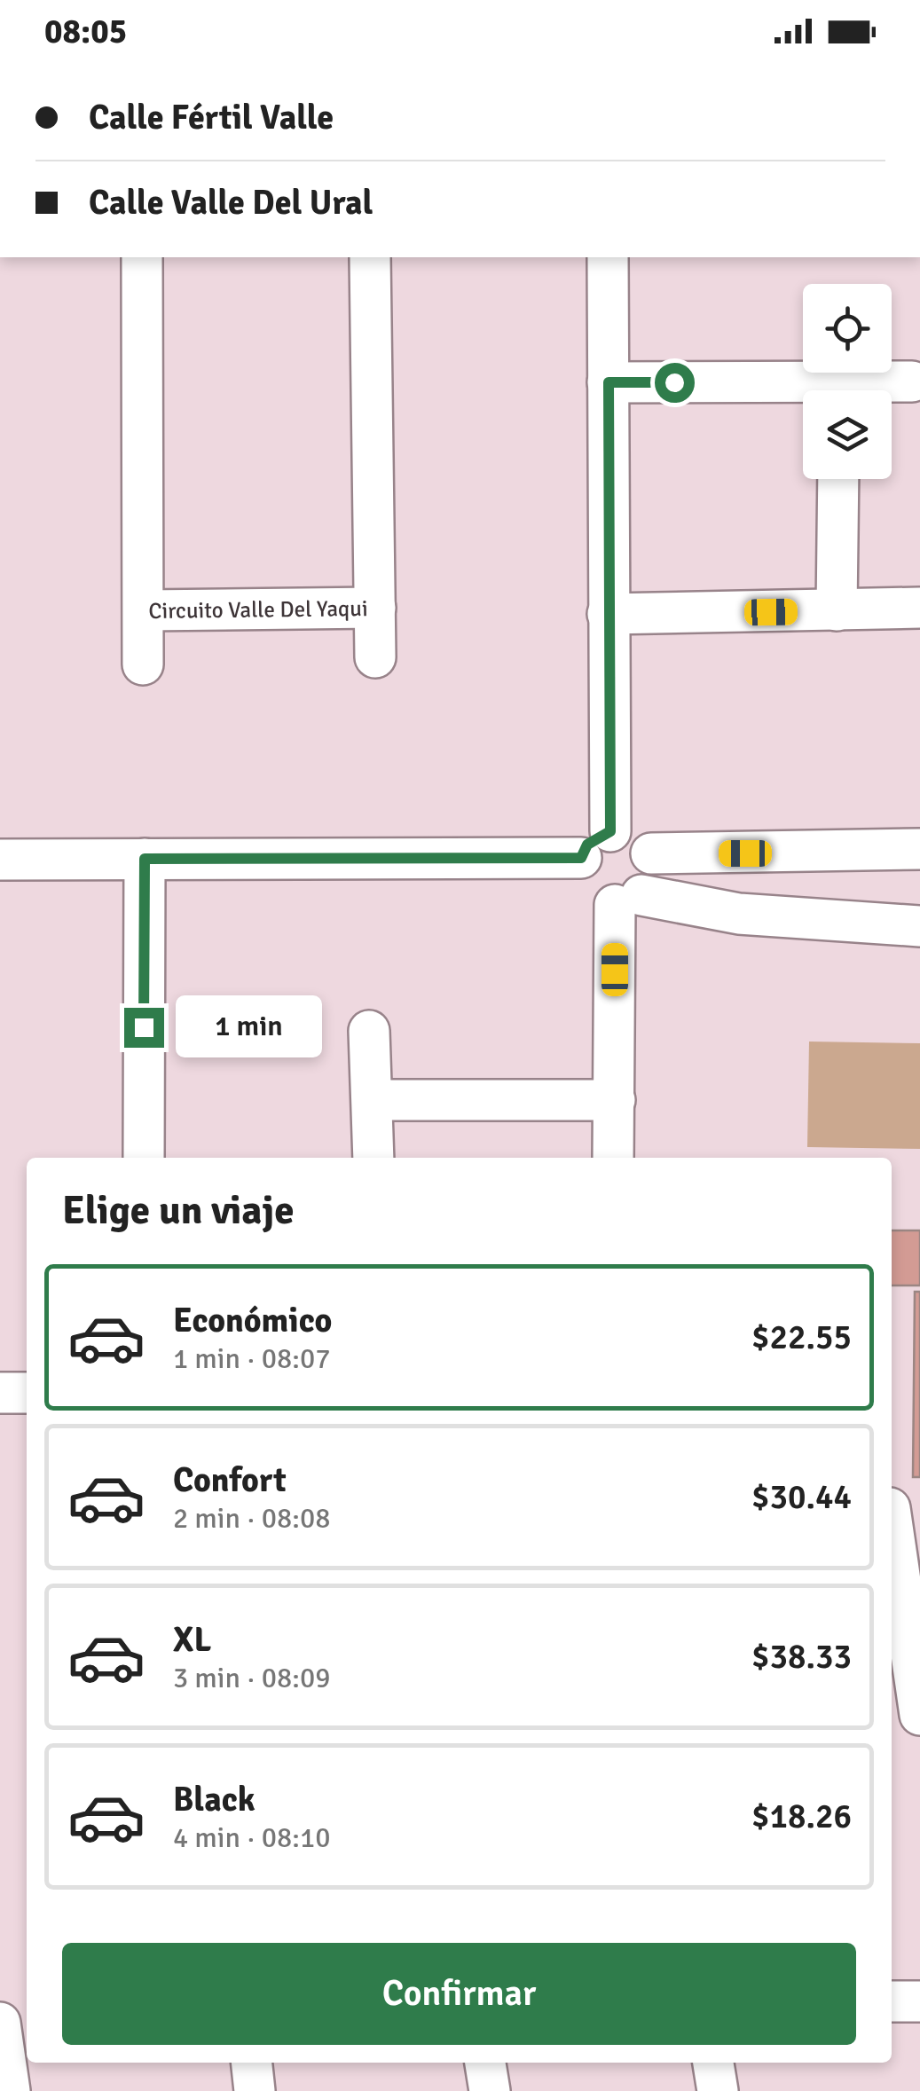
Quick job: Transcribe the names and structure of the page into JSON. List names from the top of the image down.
{
  "streets": {
    "street": ["Circuito Valle Del Yaqui"]
  },
  "page": {
    "status": "08:05",
    "banner": ["Calle Fértil Valle", "Calle Valle Del Ural"],
    "bubble": "1 min",
    "heading": "Elige un viaje",
    "list": [
      {
        "name": "Económico",
        "note": "1 min · 08:07",
        "value": "$22.55"
      },
      {
        "name": "Confort",
        "note": "2 min · 08:08",
        "value": "$30.44"
      },
      {
        "name": "XL",
        "note": "3 min · 08:09",
        "value": "$38.33"
      },
      {
        "name": "Black",
        "note": "4 min · 08:10",
        "value": "$18.26"
      }
    ],
    "buttons": "Confirmar"
  }
}
